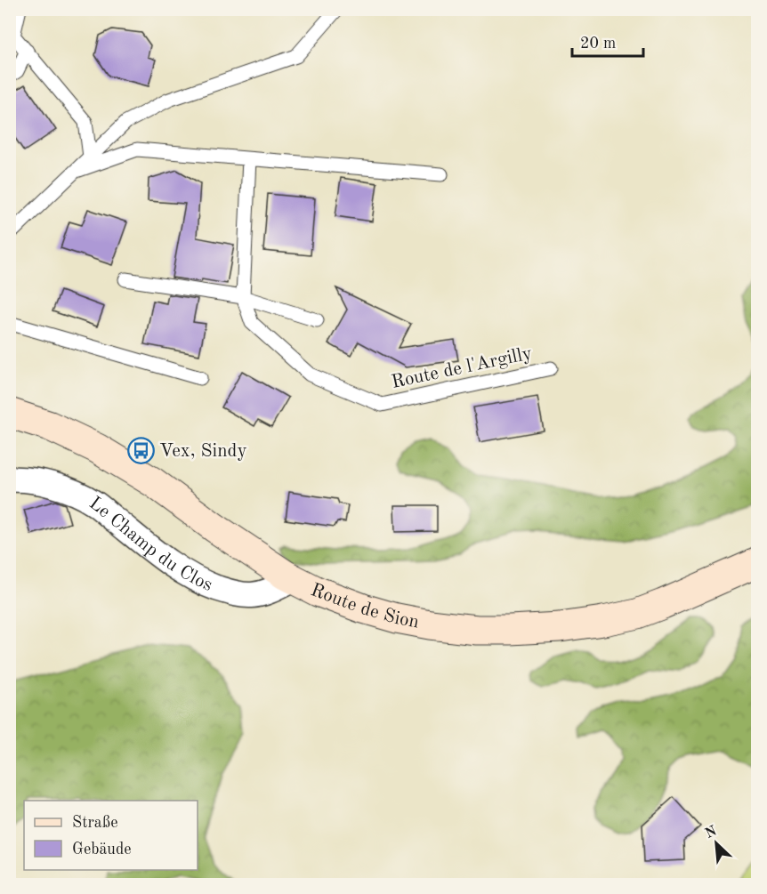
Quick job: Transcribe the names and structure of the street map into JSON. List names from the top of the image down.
{
  "streets": {
    "main road": ["Route de Sion"],
    "street": ["Le Champ du Clos"],
    "lane": ["Route de l'Argilly"]
  },
  "crossings": [
    ["Le Champ du Clos", "Route de Sion"]
  ],
  "places": {
    "bus stop": ["Vex, Sindy"]
  },
  "legend": ["Straße", "Gebäude"],
  "scale_bar": "20 m",
  "north": "top left"
}
